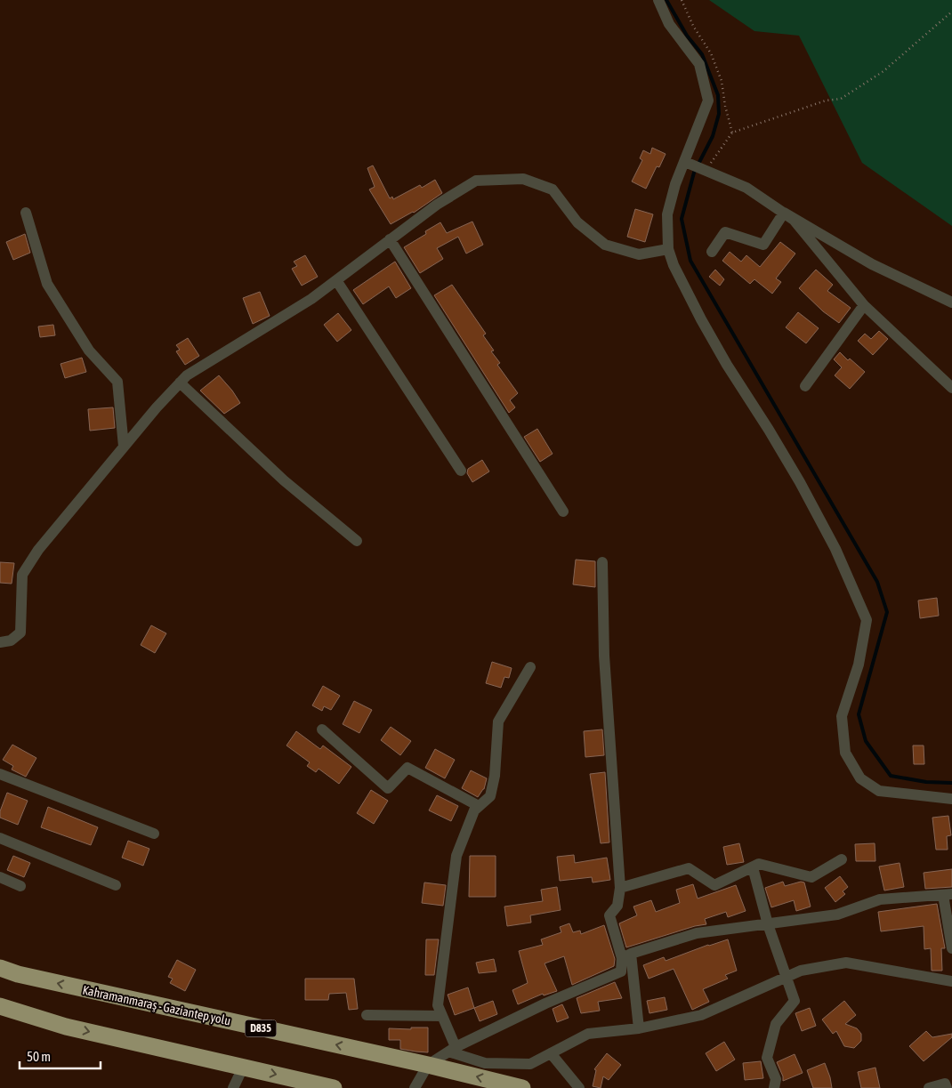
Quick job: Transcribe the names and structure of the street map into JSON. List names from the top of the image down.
{
  "streets": {
    "highway": ["Kahramanmaraş - Gaziantep yolu", "D835"]
  },
  "scale_bar": "50 m"
}
